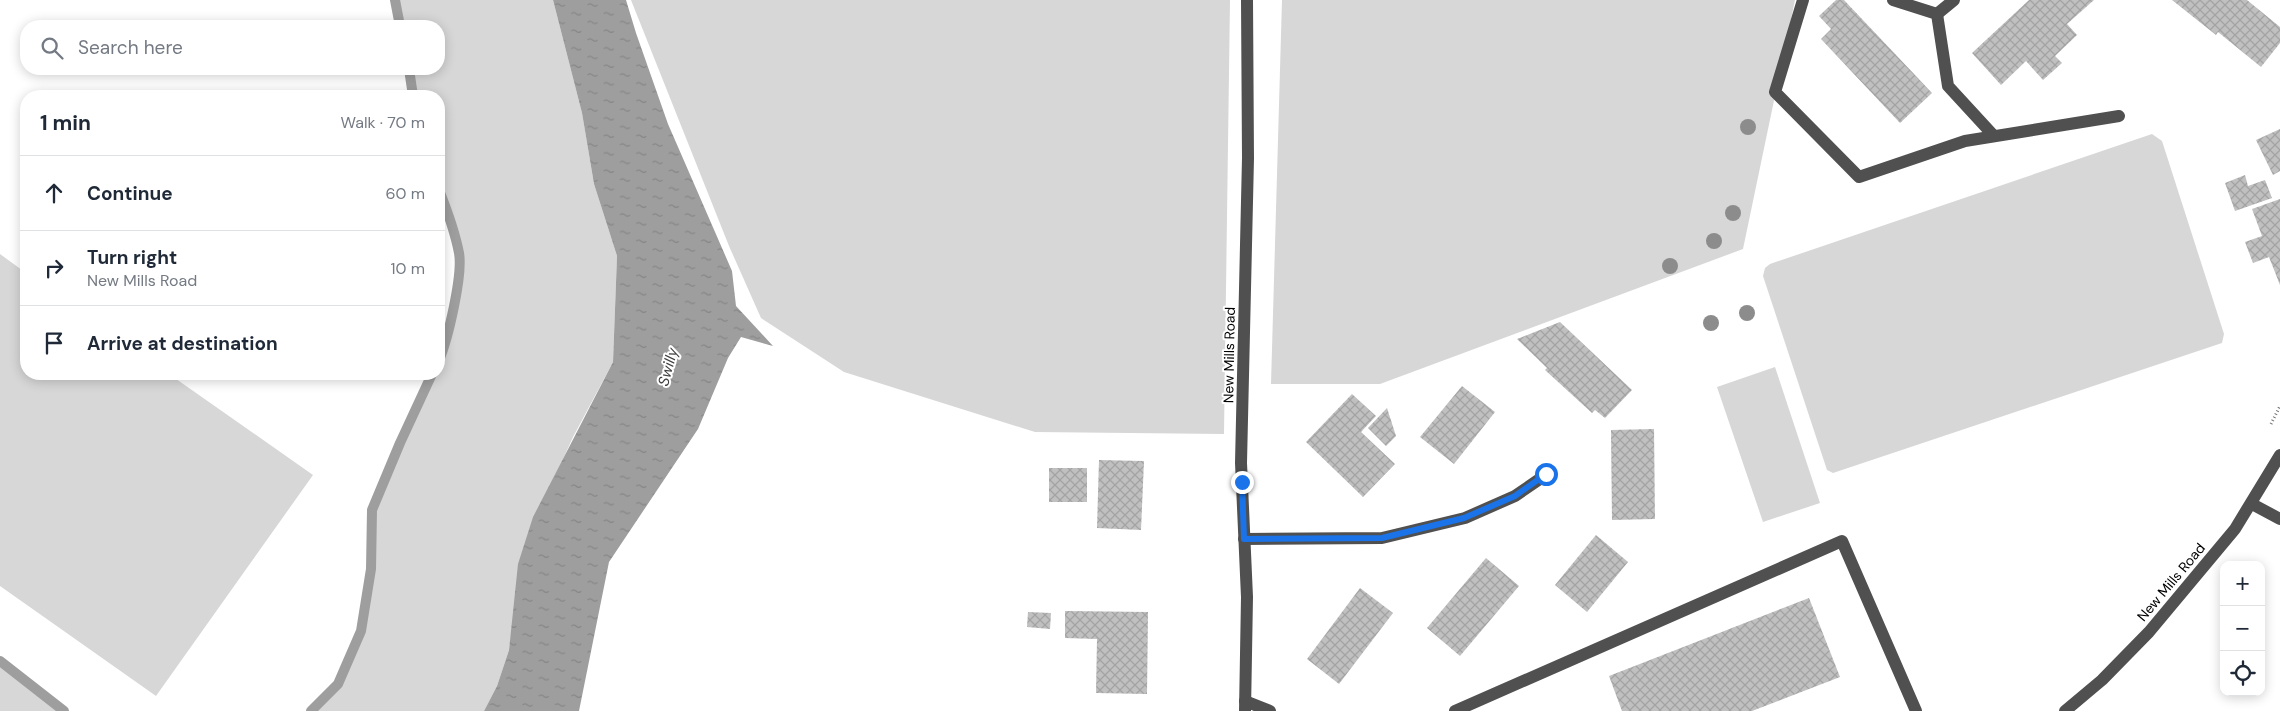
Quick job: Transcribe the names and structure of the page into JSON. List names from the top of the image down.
{
  "streets": {
    "street": ["New Mills Road"]
  },
  "water": ["Swilly"],
  "page": {
    "search": "Search here",
    "heading": ["1 min", "Walk · 70 m"],
    "list": [
      ["Continue", "60 m"],
      ["Turn right", "New Mills Road", "10 m"],
      "Arrive at destination"
    ],
    "map_buttons": ["+", "−"]
  }
}
